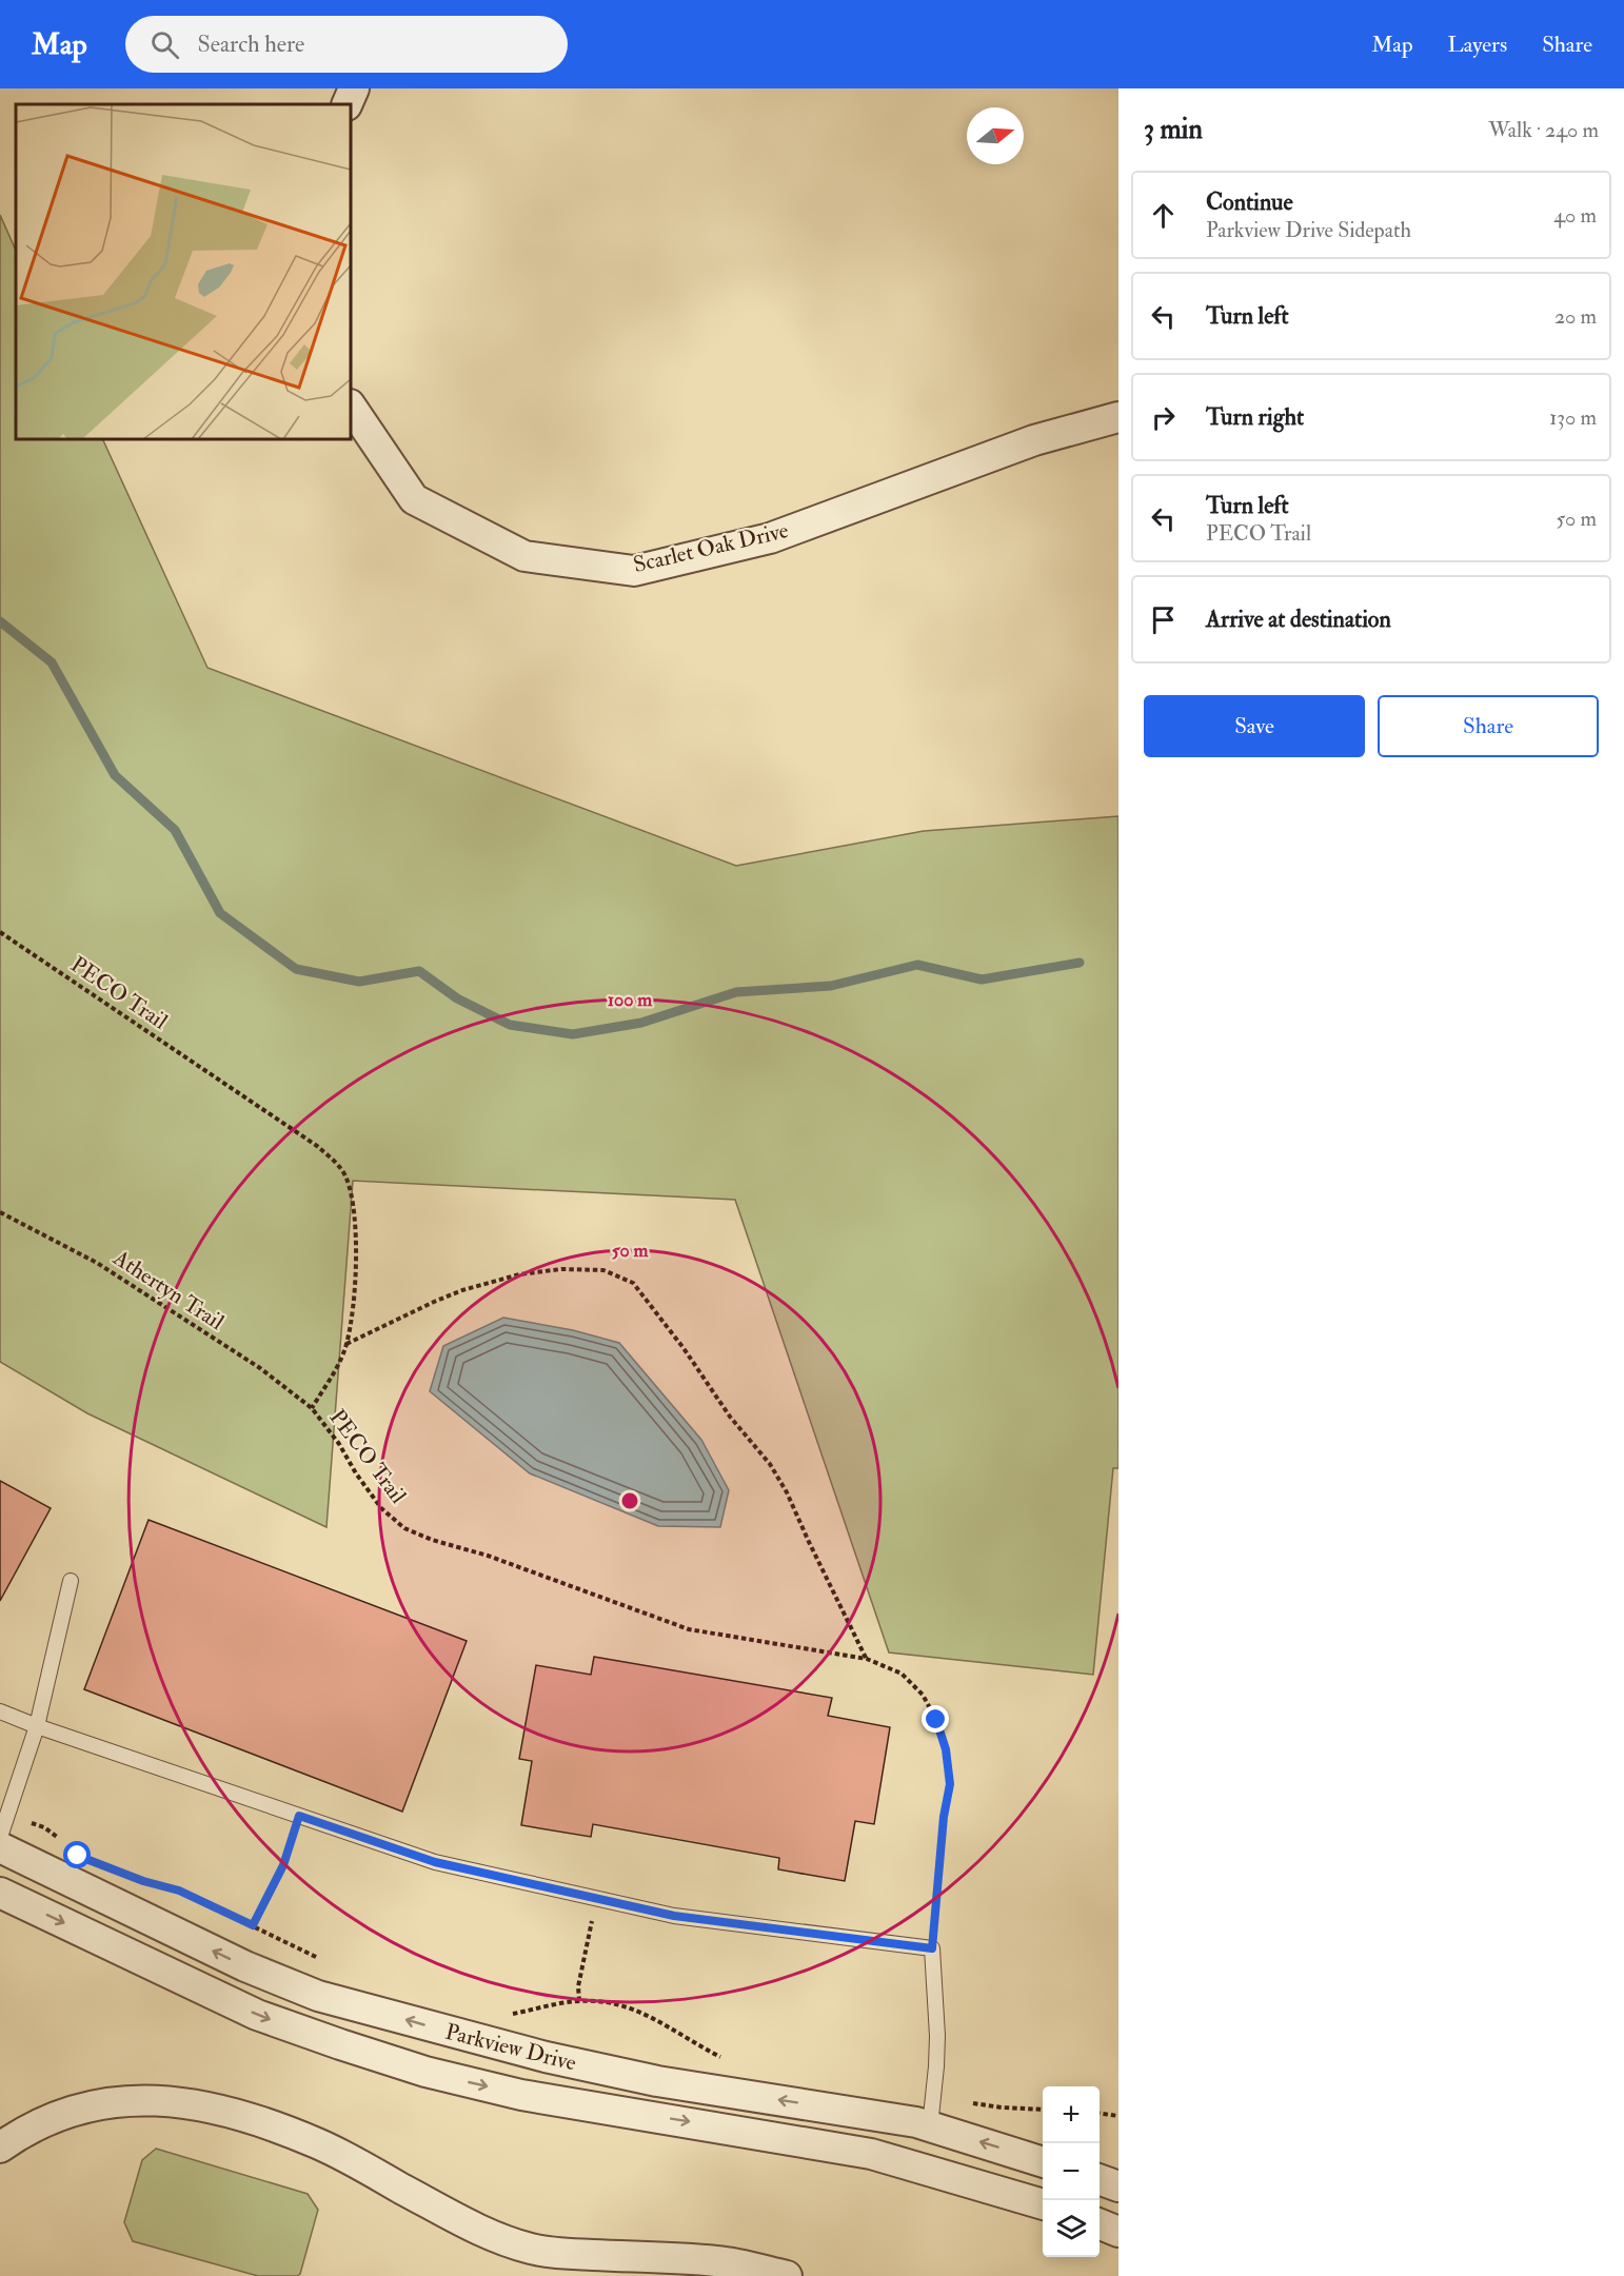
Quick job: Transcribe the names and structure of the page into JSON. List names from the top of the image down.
{
  "streets": {
    "street": ["Scarlet Oak Drive", "Parkview Drive"],
    "path": ["PECO Trail", "Athertyn Trail"]
  },
  "crossings": [
    ["PECO Trail", "Athertyn Trail"]
  ],
  "north": "right",
  "page": {
    "header": "Map",
    "search": "Search here",
    "nav": ["Map", "Layers", "Share"],
    "heading": ["3 min", "Walk · 240 m"],
    "list": [
      ["Continue", "Parkview Drive Sidepath", "40 m"],
      ["Turn left", "20 m"],
      ["Turn right", "130 m"],
      ["Turn left", "PECO Trail", "50 m"],
      "Arrive at destination"
    ],
    "buttons": ["Save", "Share"],
    "map_buttons": ["+", "−"]
  },
  "rings": ["100 m", "50 m"]
}
